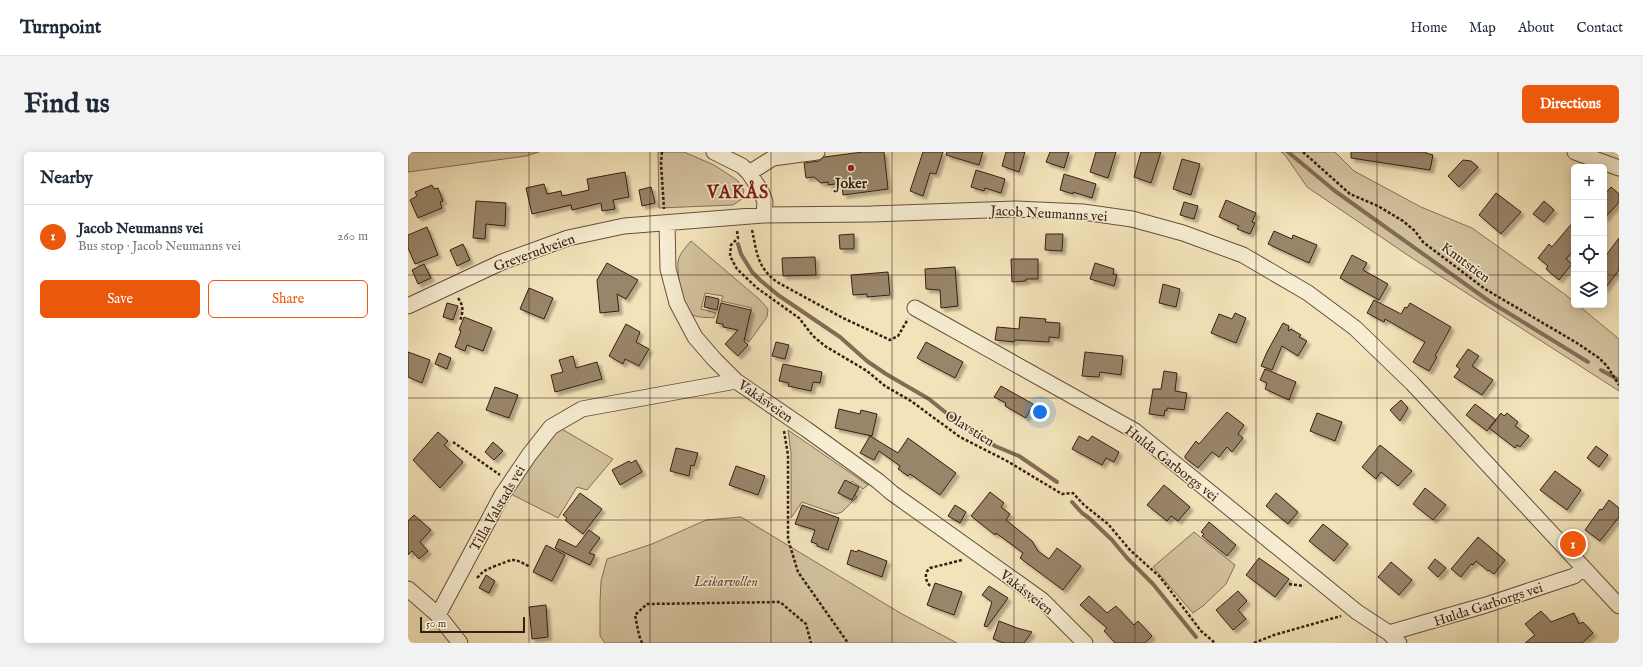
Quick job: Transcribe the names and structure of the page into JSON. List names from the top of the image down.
{
  "streets": {
    "street": [
      "Jacob Neumanns vei",
      "Greverudveien",
      "Vakåsveien",
      "Hulda Garborgs vei",
      "Tilla Valstads vei"
    ],
    "path": ["Knutstien", "Olavstien"]
  },
  "crossings": [
    ["Jacob Neumanns vei", "Hulda Garborgs vei"],
    ["Greverudveien", "Vakåsveien"],
    ["Vakåsveien", "Tilla Valstads vei"]
  ],
  "districts": ["VAKÅS"],
  "parks": ["Leikarvollen"],
  "places": ["Joker"],
  "scale_bar": "50 m",
  "page": {
    "header": "Turnpoint",
    "nav": [
      "Home",
      "Map",
      "About",
      "Contact"
    ],
    "buttons": [
      "Directions",
      ["Save", "Share"]
    ],
    "title": "Find us",
    "heading": "Nearby",
    "map_buttons": ["+", "−"],
    "list": [
      {
        "mark": "1",
        "name": "Jacob Neumanns vei",
        "note": "Bus stop · Jacob Neumanns vei",
        "value": "260 m"
      }
    ],
    "pins": "1",
    "scale": "50 m"
  }
}
